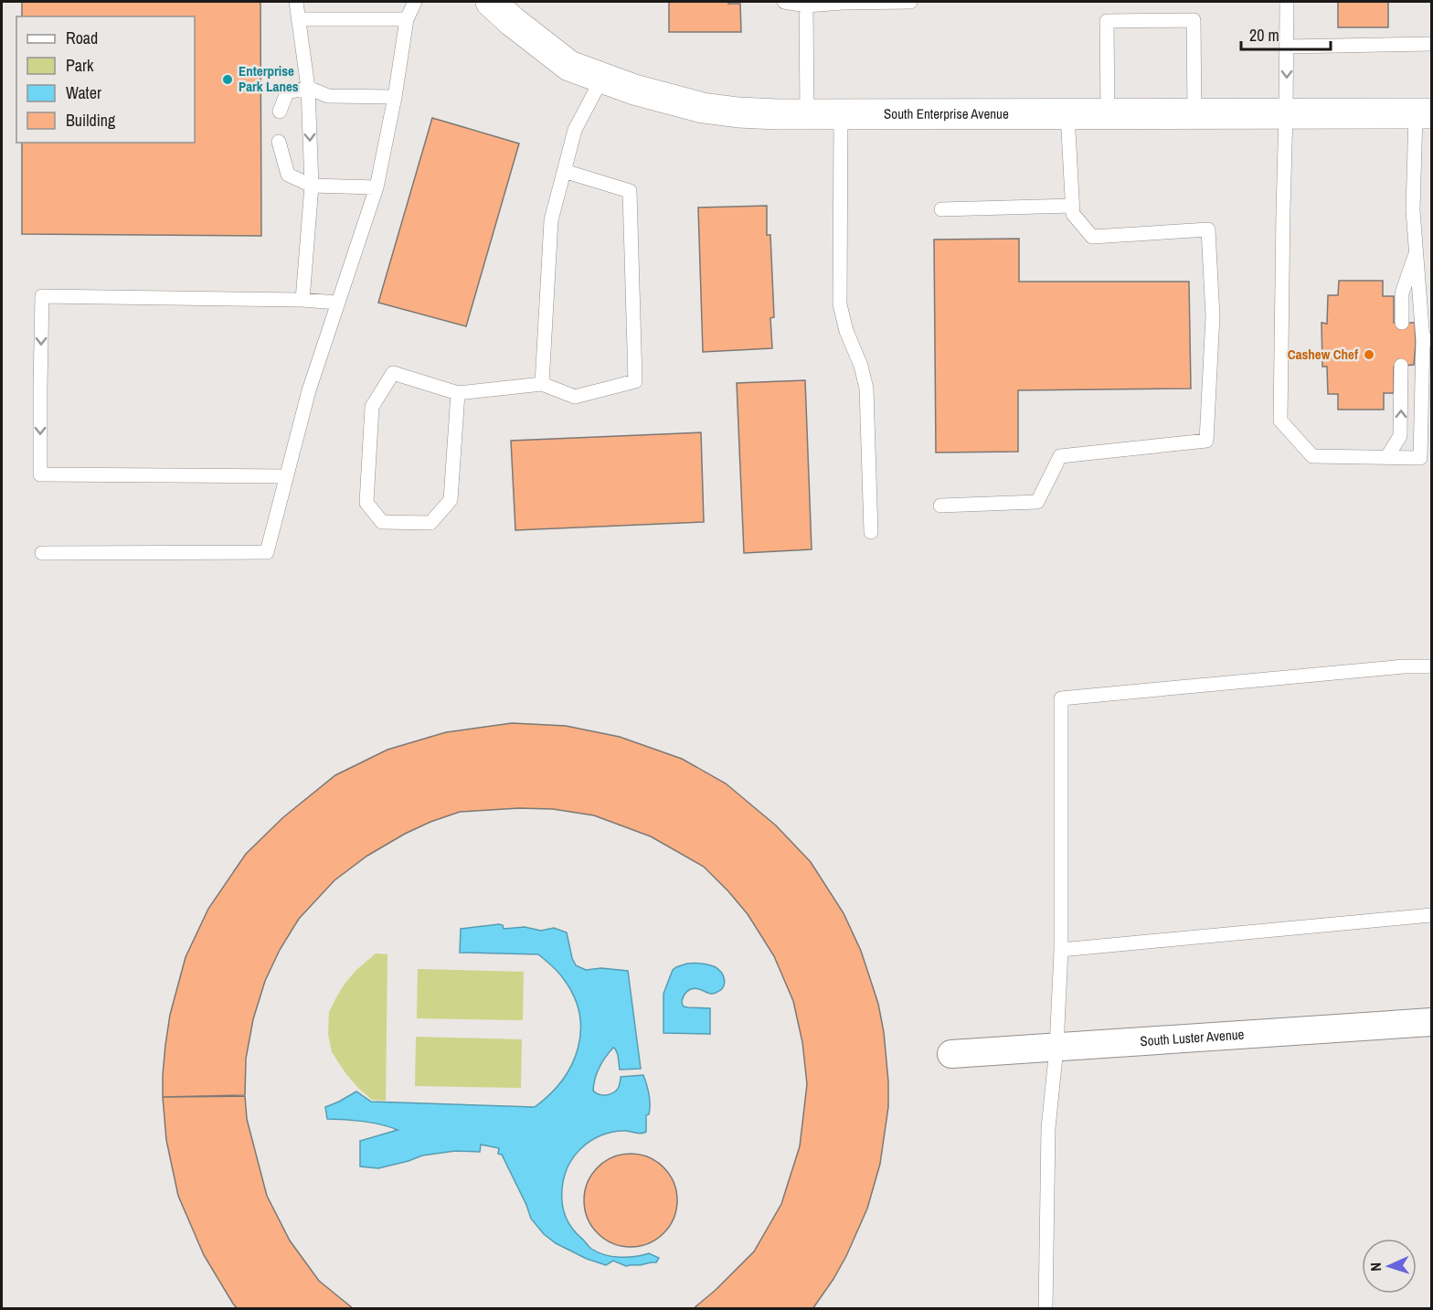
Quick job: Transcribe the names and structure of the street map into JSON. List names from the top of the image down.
{
  "streets": {
    "street": ["South Enterprise Avenue", "South Luster Avenue"]
  },
  "places": ["Enterprise Park Lanes", "Cashew Chef"],
  "legend": [
    "Road",
    "Park",
    "Water",
    "Building"
  ],
  "scale_bar": "20 m",
  "north": "left"
}
